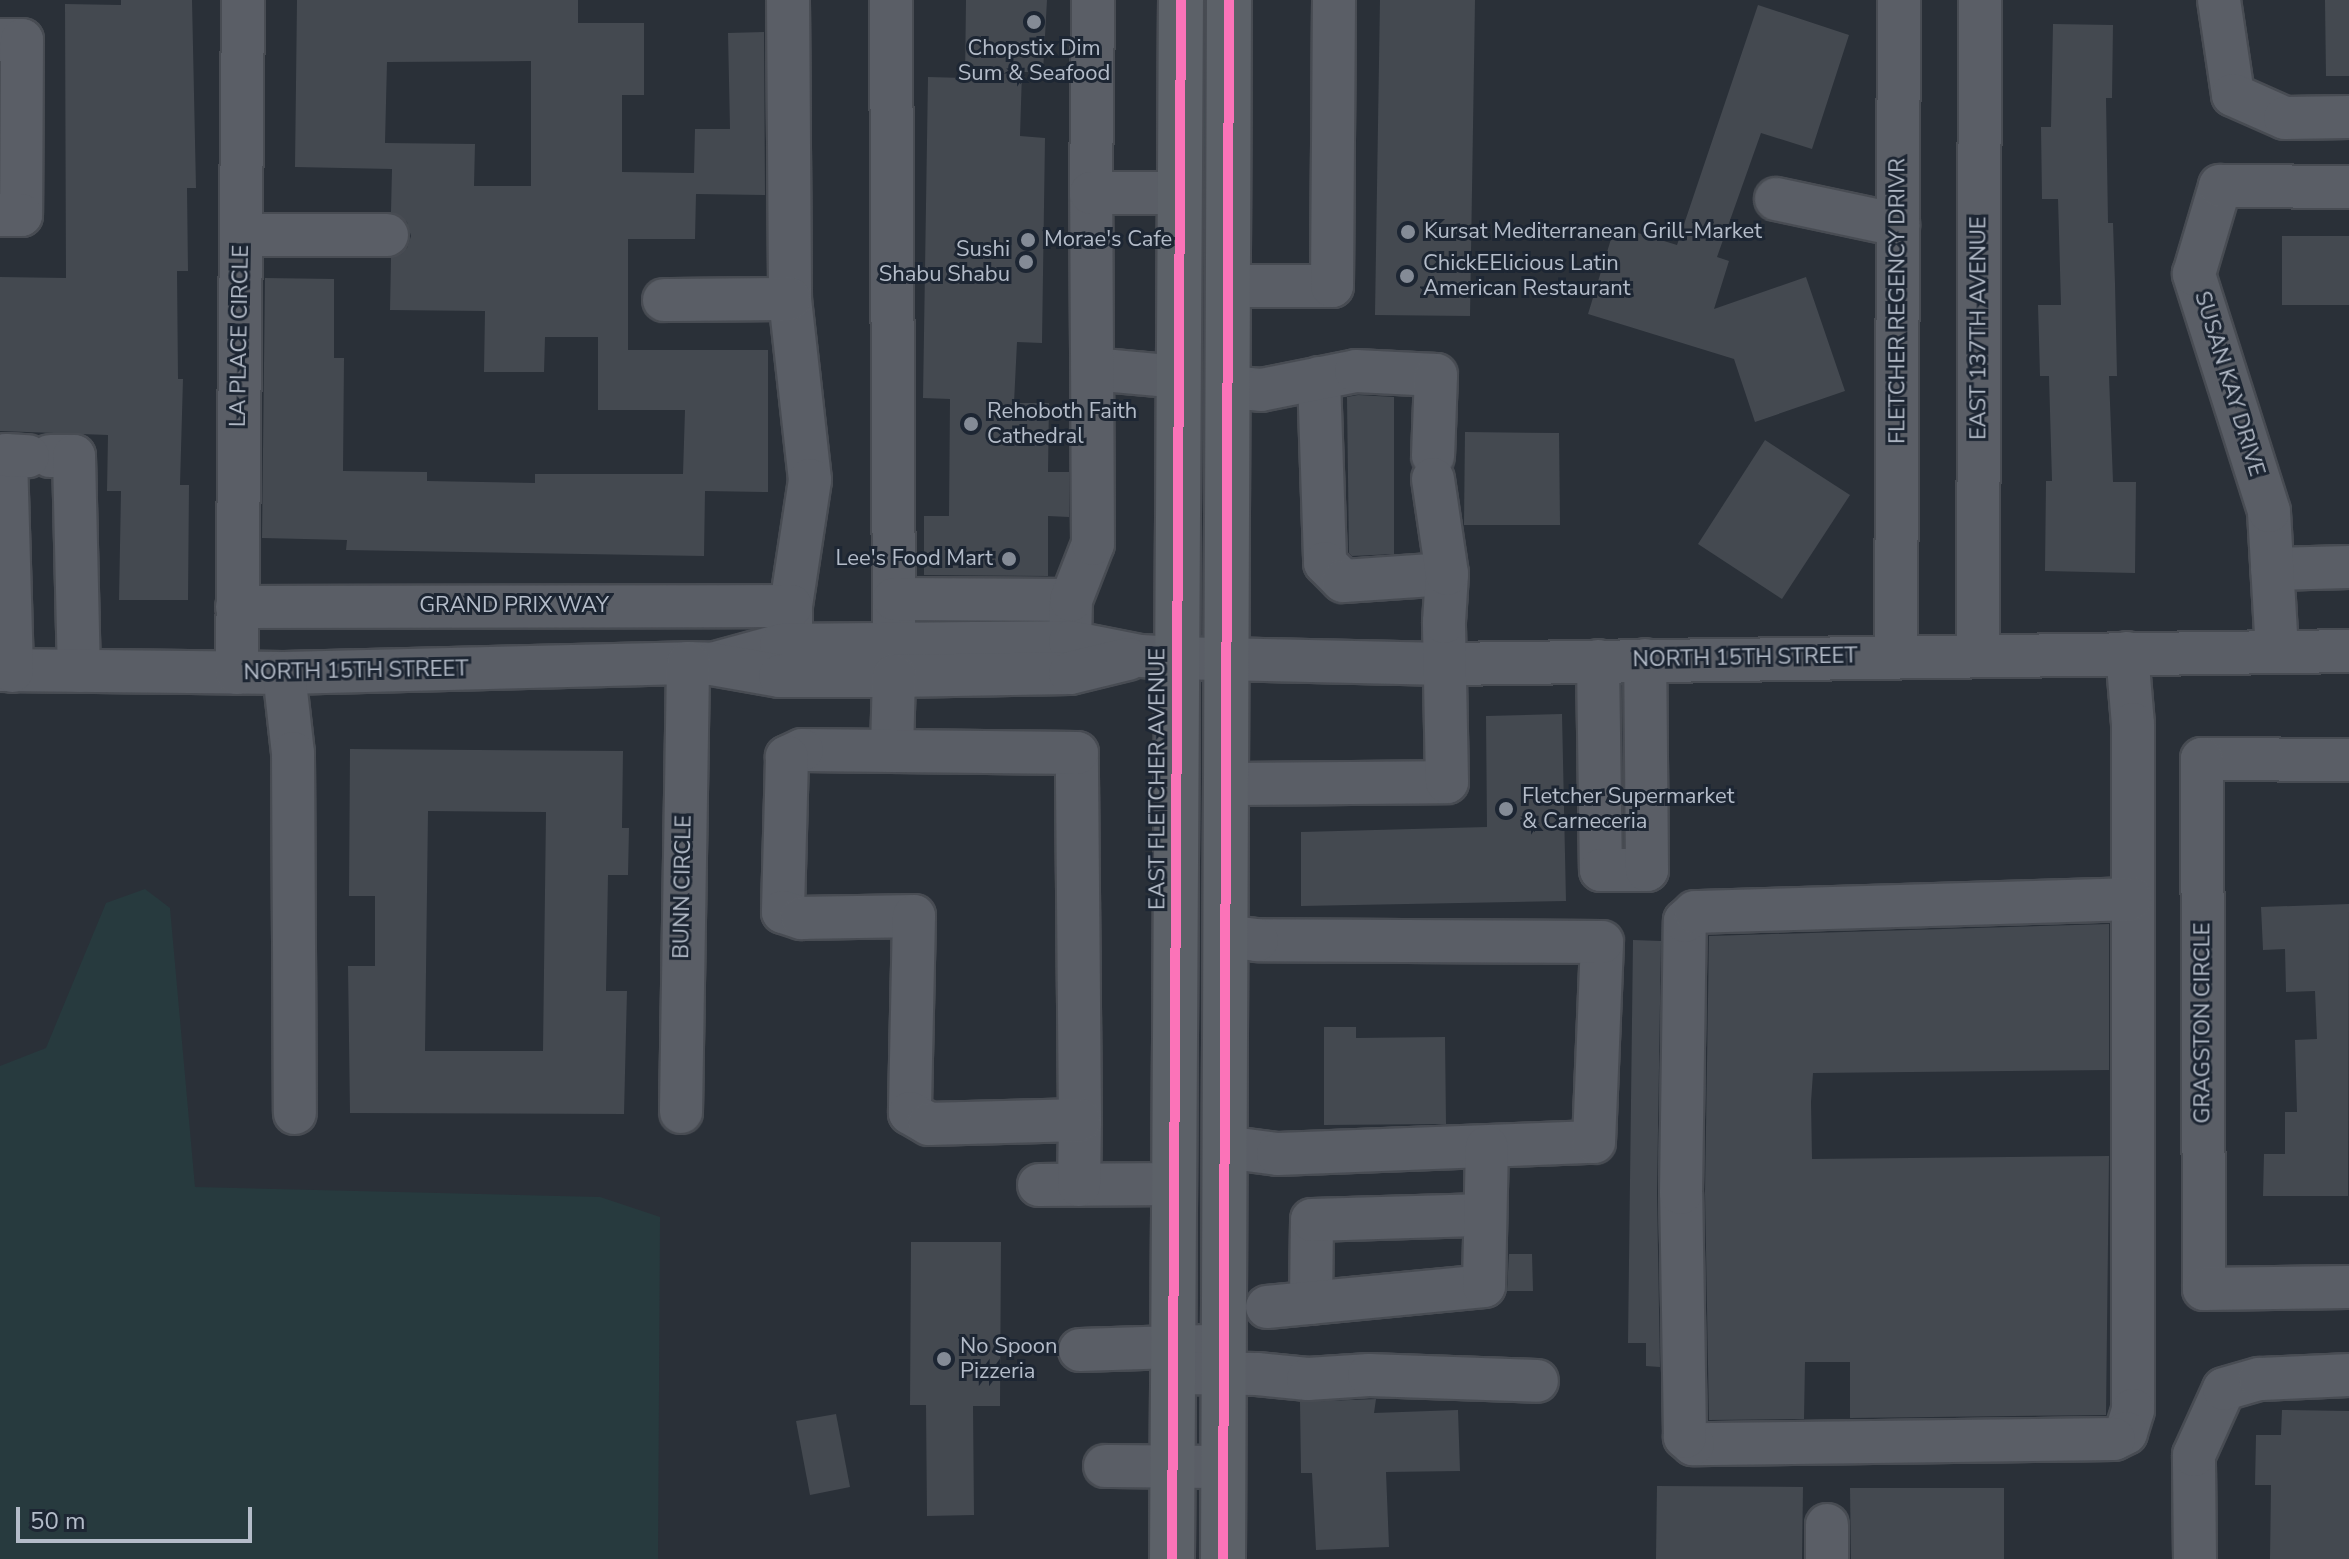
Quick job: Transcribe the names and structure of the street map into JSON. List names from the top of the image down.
{
  "streets": {
    "main road": ["EAST FLETCHER AVENUE"],
    "street": [
      "FLETCHER REGENCY DRIVR",
      "EAST 137TH AVENUE",
      "LA PLACE CIRCLE",
      "SUSAN KAY DRIVE",
      "GRAND PRIX WAY",
      "NORTH 15TH STREET",
      "BUNN CIRCLE",
      "GRAGSTON CIRCLE"
    ]
  },
  "crossings": [
    ["FLETCHER REGENCY DRIVR", "NORTH 15TH STREET"],
    ["EAST 137TH AVENUE", "NORTH 15TH STREET"],
    ["LA PLACE CIRCLE", "GRAND PRIX WAY"],
    ["LA PLACE CIRCLE", "NORTH 15TH STREET"],
    ["SUSAN KAY DRIVE", "NORTH 15TH STREET"],
    ["GRAND PRIX WAY", "NORTH 15TH STREET"],
    ["NORTH 15TH STREET", "EAST FLETCHER AVENUE"],
    ["NORTH 15TH STREET", "BUNN CIRCLE"]
  ],
  "places": [
    "Chopstix Dim Sum & Seafood",
    "Kursat Mediterranean Grill-Market",
    "Morae's Cafe",
    "Sushi Shabu Shabu",
    "ChickEElicious Latin American Restaurant",
    "Rehoboth Faith Cathedral",
    "Lee's Food Mart",
    "Fletcher Supermarket & Carneceria",
    "No Spoon Pizzeria"
  ],
  "scale_bar": "50 m"
}
